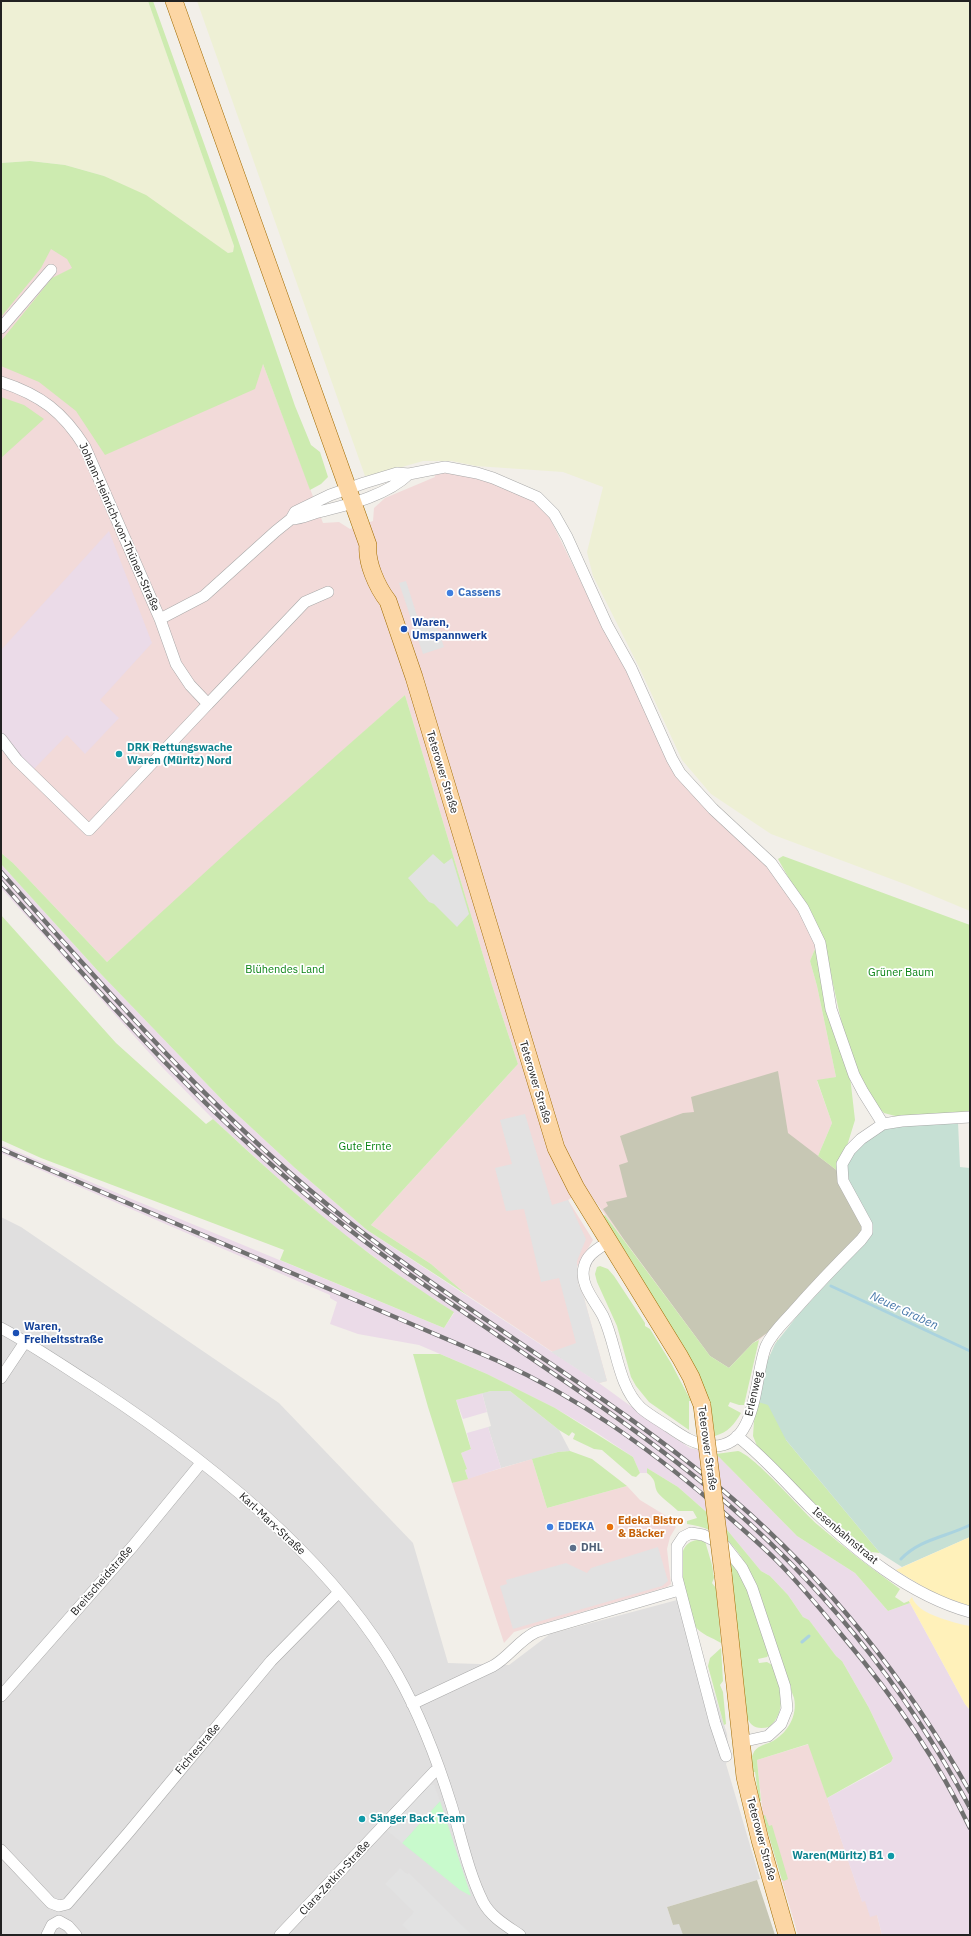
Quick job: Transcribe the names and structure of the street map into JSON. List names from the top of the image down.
{
  "streets": {
    "main road": ["Teterower Straße"],
    "street": [
      "Johann-Heinrich-von-Thünen-Straße",
      "Erlenweg",
      "Karl-Marx-Straße",
      "Iesenbahnstraat",
      "Breitscheidstraße",
      "Fichtestraße",
      "Clara-Zetkin-Straße"
    ]
  },
  "crossings": [
    ["Johann-Heinrich-von-Thünen-Straße", "Teterower Straße"],
    ["Johann-Heinrich-von-Thünen-Straße", "Erlenweg"],
    ["Teterower Straße", "Erlenweg"],
    ["Erlenweg", "Iesenbahnstraat"],
    ["Karl-Marx-Straße", "Breitscheidstraße"],
    ["Karl-Marx-Straße", "Fichtestraße"],
    ["Karl-Marx-Straße", "Clara-Zetkin-Straße"]
  ],
  "water": ["Neuer Graben"],
  "parks": ["Blühendes Land", "Grüner Baum", "Gute Ernte"],
  "places": [
    "Cassens",
    "Waren, Umspannwerk",
    "DRK Rettungswache Waren (Müritz) Nord",
    "Waren, Freiheitsstraße",
    "EDEKA",
    "Edeka Bistro & Bäcker",
    "DHL",
    "Sänger Back Team",
    "Waren(Müritz) B1"
  ]
}
